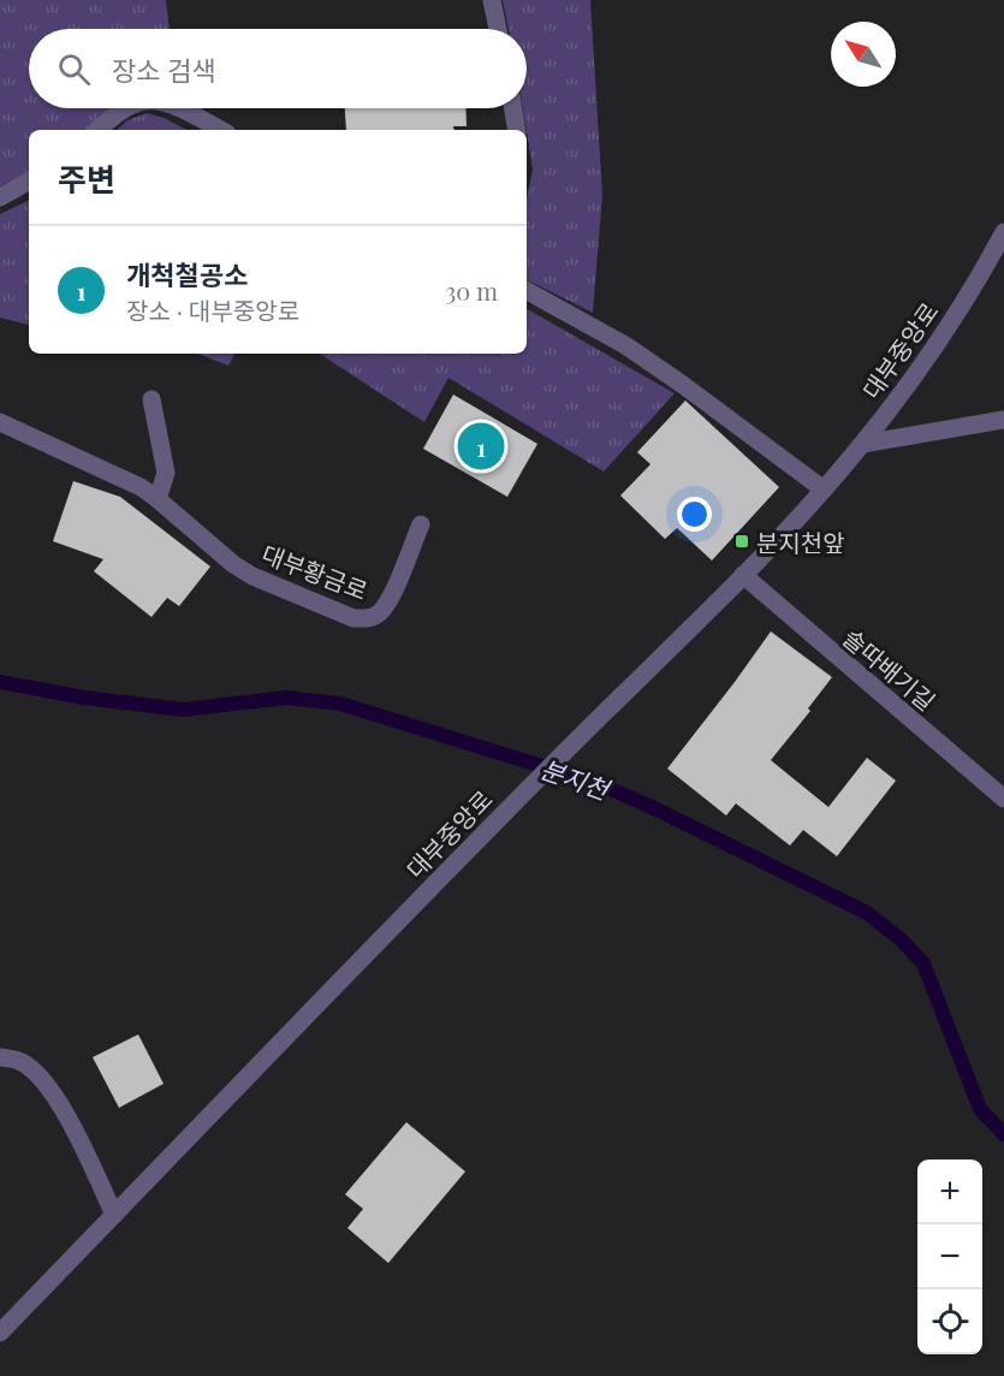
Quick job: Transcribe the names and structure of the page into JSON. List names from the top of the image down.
{
  "streets": {
    "street": ["대부중앙로", "대부황금로", "솔따배기길"]
  },
  "crossings": [
    ["대부중앙로", "솔따배기길"]
  ],
  "water": ["분지천"],
  "places": {
    "transit": ["분지천앞"]
  },
  "north": "top left",
  "page": {
    "search": "장소 검색",
    "heading": "주변",
    "list": [
      {
        "mark": "1",
        "name": "개척철공소",
        "note": "장소 · 대부중앙로",
        "value": "30 m"
      }
    ],
    "pins": "1",
    "map_buttons": ["+", "−"]
  }
}
